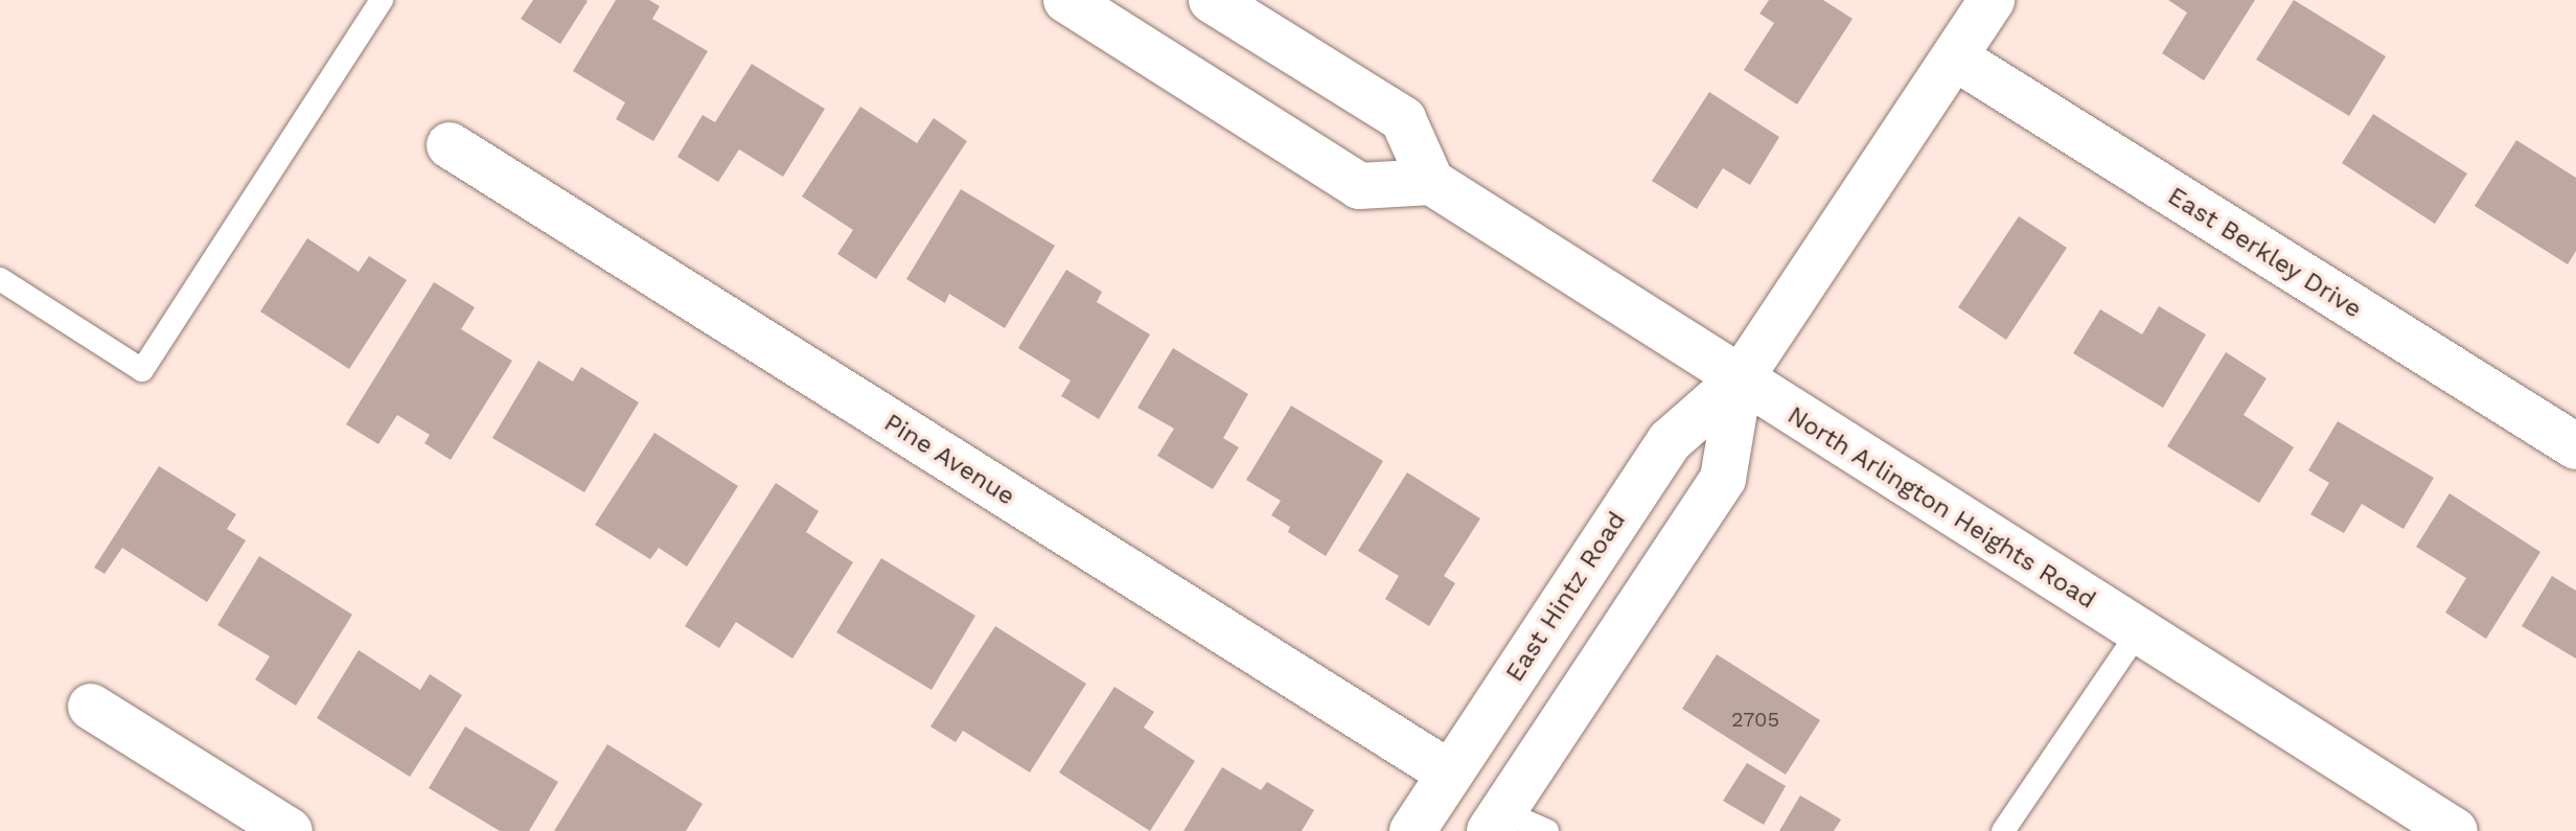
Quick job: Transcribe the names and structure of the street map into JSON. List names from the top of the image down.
{
  "streets": {
    "main road": [
      "East Berkley Drive",
      "Pine Avenue",
      "North Arlington Heights Road",
      "East Hintz Road"
    ]
  },
  "crossings": [
    ["East Berkley Drive", "East Hintz Road"],
    ["Pine Avenue", "East Hintz Road"],
    ["North Arlington Heights Road", "East Hintz Road"]
  ],
  "house_numbers": ["2705"]
}
